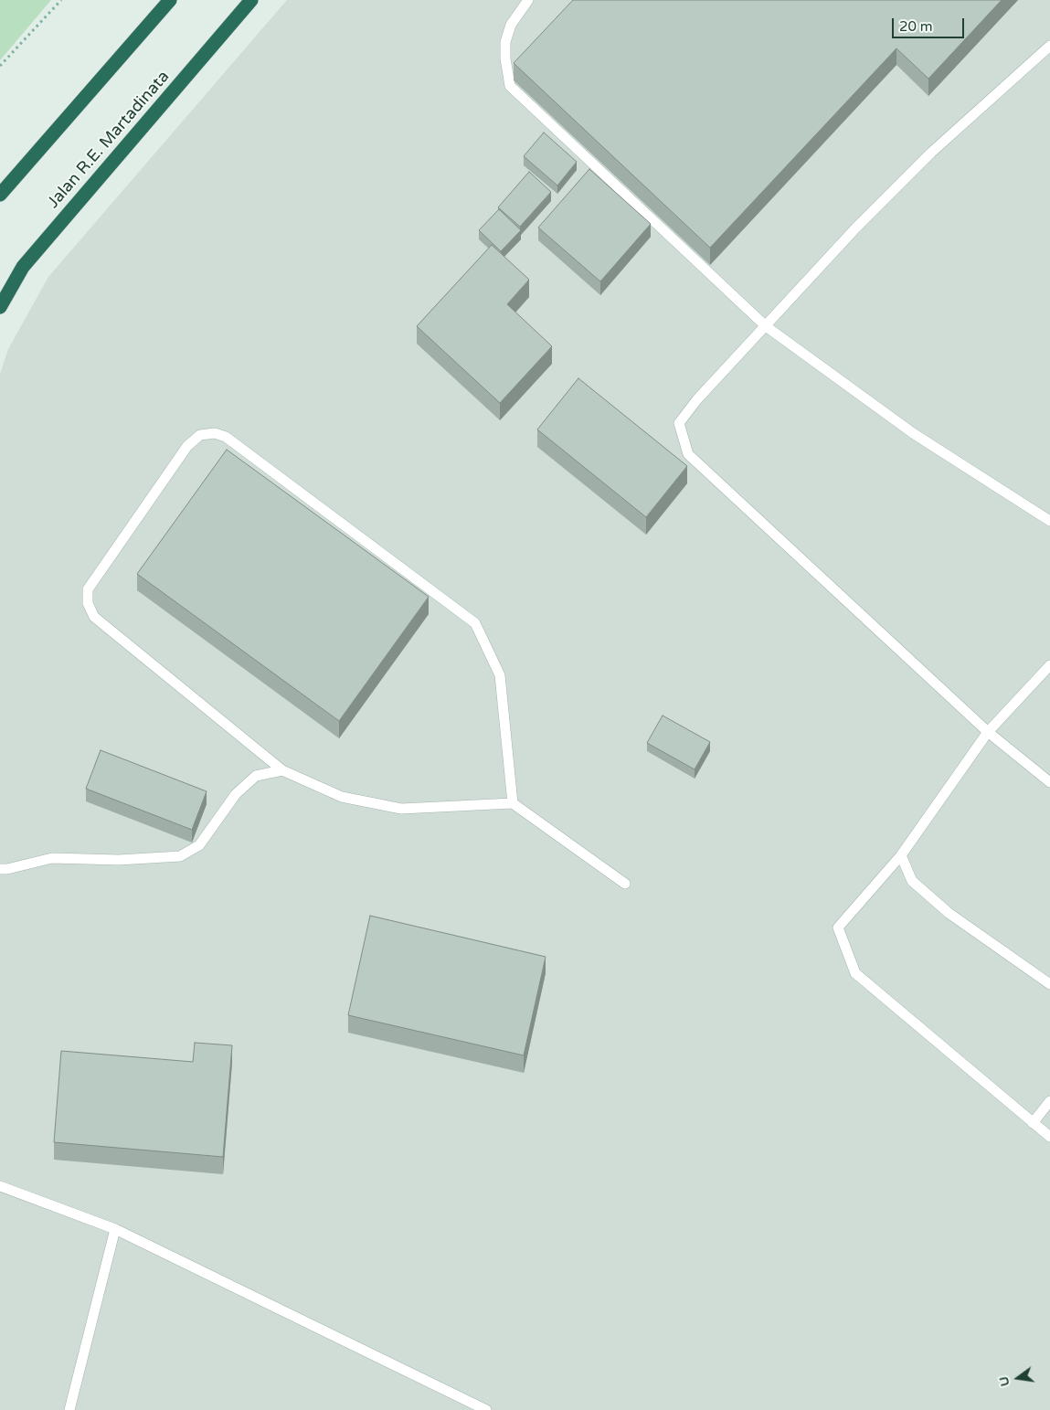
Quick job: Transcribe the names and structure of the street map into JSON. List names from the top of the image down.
{
  "streets": {
    "highway": ["Jalan R.E. Martadinata"]
  },
  "scale_bar": "20 m",
  "north": "left"
}
